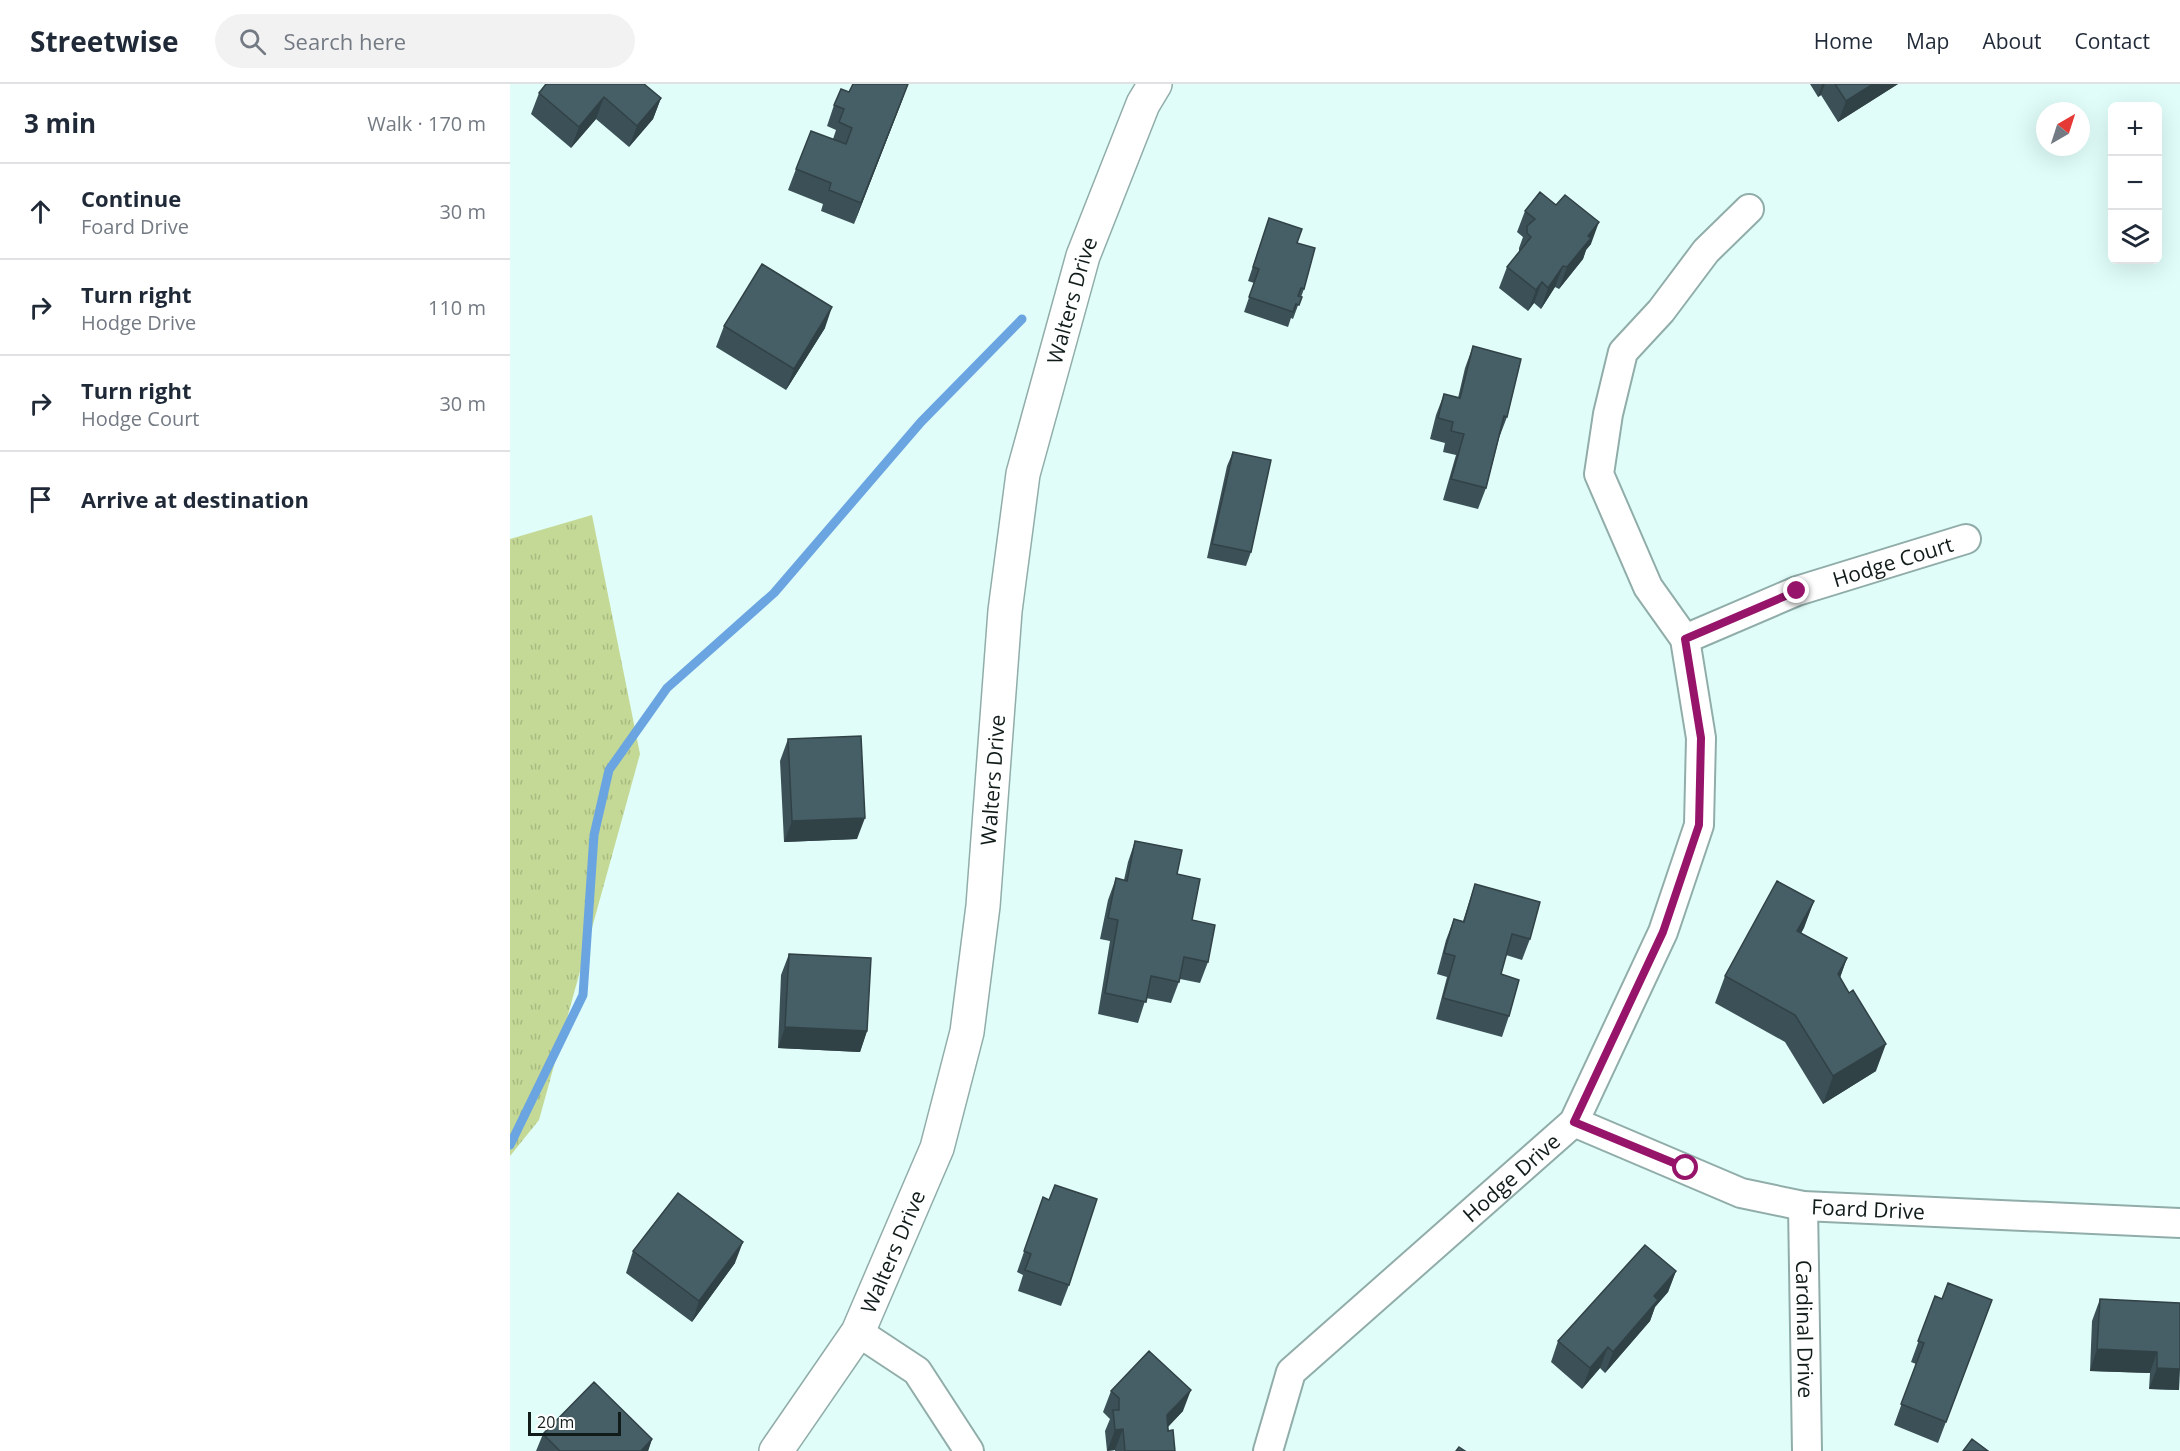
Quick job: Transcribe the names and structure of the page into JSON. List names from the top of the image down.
{
  "streets": {
    "street": [
      "Walters Drive",
      "Hodge Court",
      "Hodge Drive",
      "Foard Drive",
      "Cardinal Drive"
    ]
  },
  "crossings": [
    ["Hodge Court", "Hodge Drive"],
    ["Hodge Drive", "Foard Drive"],
    ["Foard Drive", "Cardinal Drive"]
  ],
  "scale_bar": "20 m",
  "north": "top right",
  "page": {
    "header": "Streetwise",
    "search": "Search here",
    "nav": [
      "Home",
      "Map",
      "About",
      "Contact"
    ],
    "heading": ["3 min", "Walk · 170 m"],
    "map_buttons": ["+", "−"],
    "list": [
      ["Continue", "Foard Drive", "30 m"],
      ["Turn right", "Hodge Drive", "110 m"],
      ["Turn right", "Hodge Court", "30 m"],
      "Arrive at destination"
    ],
    "scale": "20 m"
  }
}
